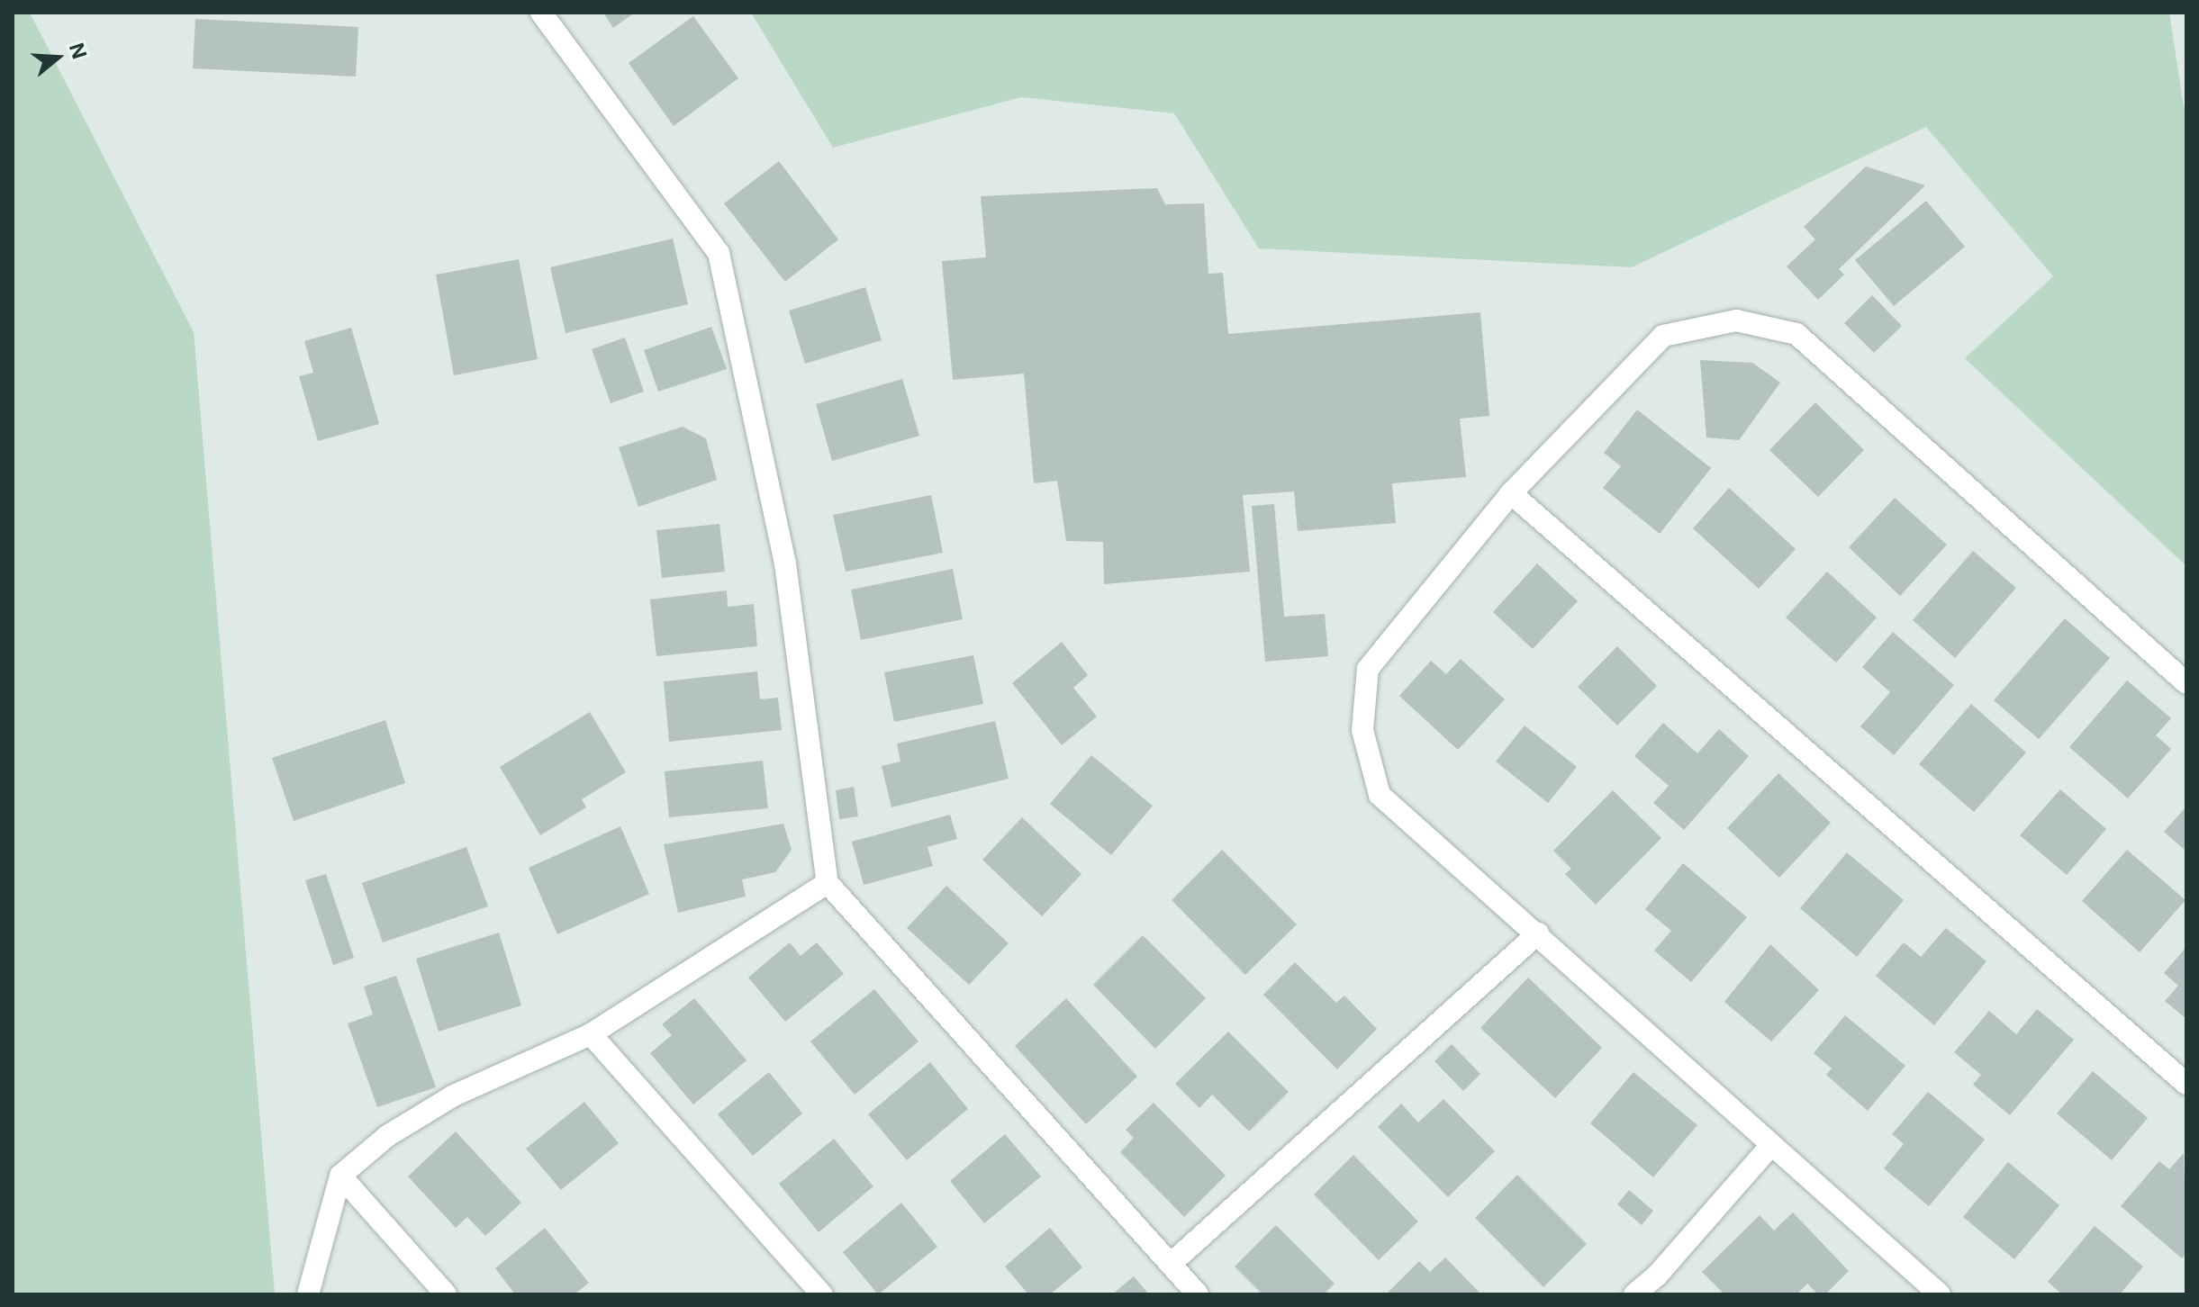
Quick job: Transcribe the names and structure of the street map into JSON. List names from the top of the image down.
{
  "north": "right"
}
